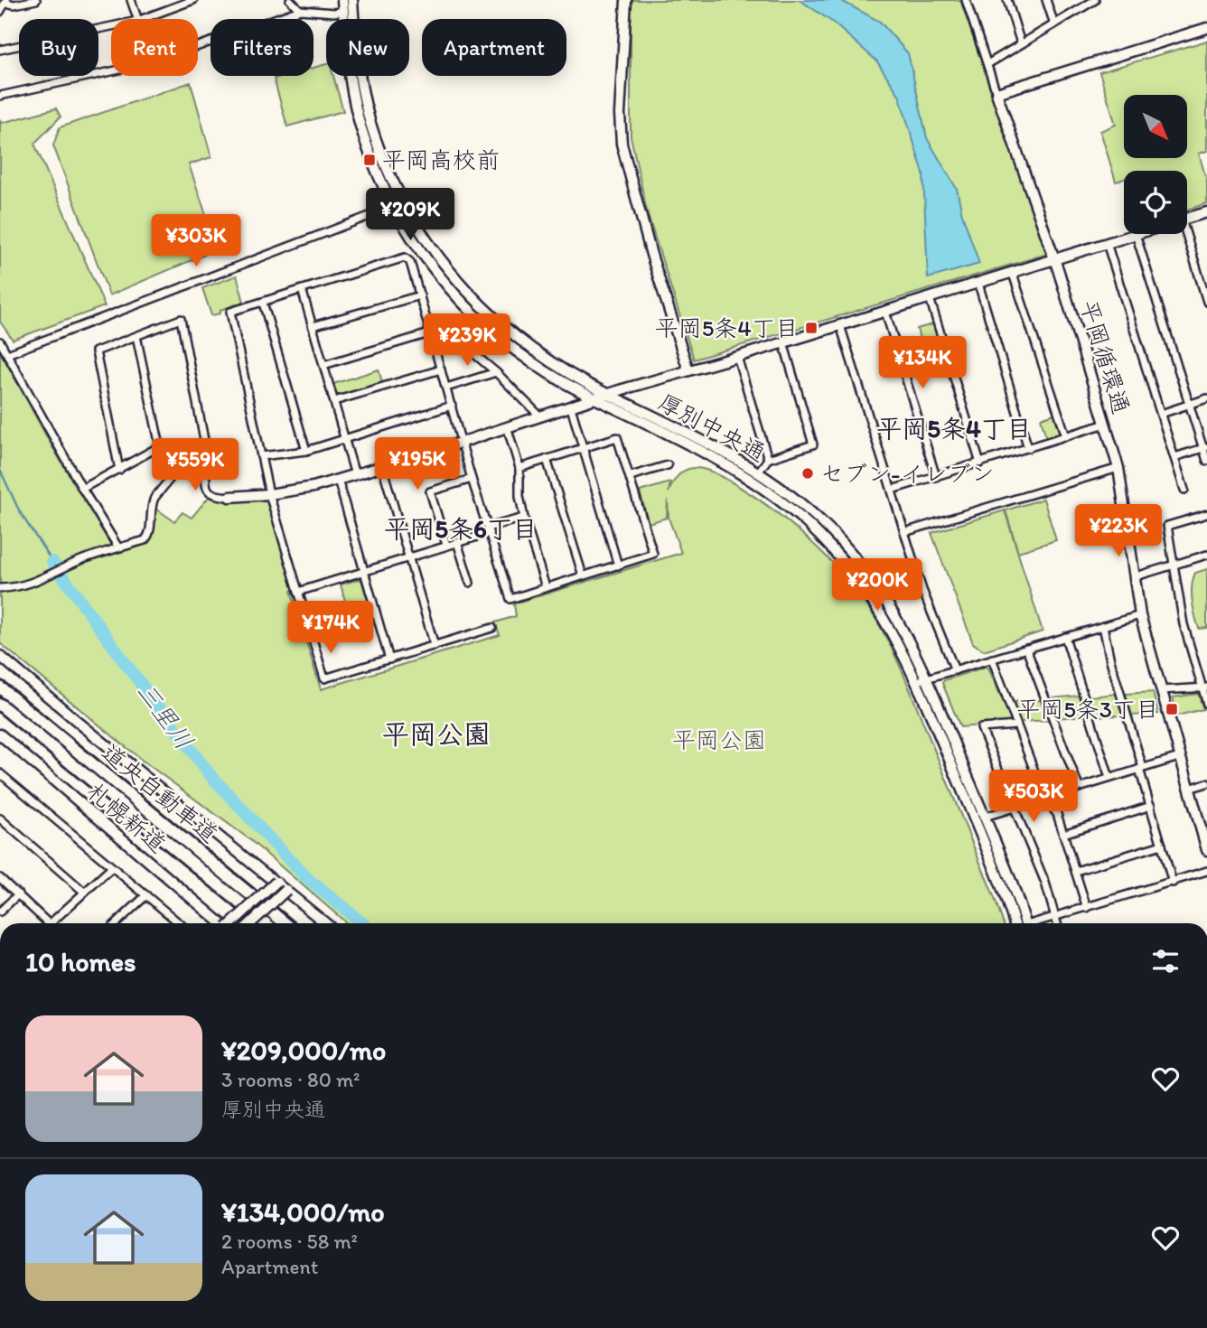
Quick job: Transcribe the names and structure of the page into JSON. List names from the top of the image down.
{
  "streets": {
    "highway": ["道央自動車道"],
    "street": ["平岡循環通", "厚別中央通", "札幌新道"]
  },
  "districts": ["平岡5条4丁目", "平岡5条6丁目", "平岡公園"],
  "water": ["三里川"],
  "parks": ["平岡公園"],
  "places": {
    "transit": ["平岡高校前", "平岡5条4丁目", "平岡5条3丁目"],
    "other": ["セブン-イレブン"]
  },
  "north": "bottom right",
  "page": {
    "chip": [
      "Buy",
      "Rent",
      "Filters",
      "New",
      "Apartment"
    ],
    "price": [
      "¥209K",
      "¥303K",
      "¥239K",
      "¥134K",
      "¥195K",
      "¥559K",
      "¥223K",
      "¥200K",
      "¥174K",
      "¥503K"
    ],
    "heading": "10 homes",
    "list": [
      {
        "name": "¥209,000/mo",
        "note": "3 rooms · 80 m² · 厚別中央通"
      },
      {
        "name": "¥134,000/mo",
        "note": "2 rooms · 58 m² · Apartment"
      }
    ]
  }
}
